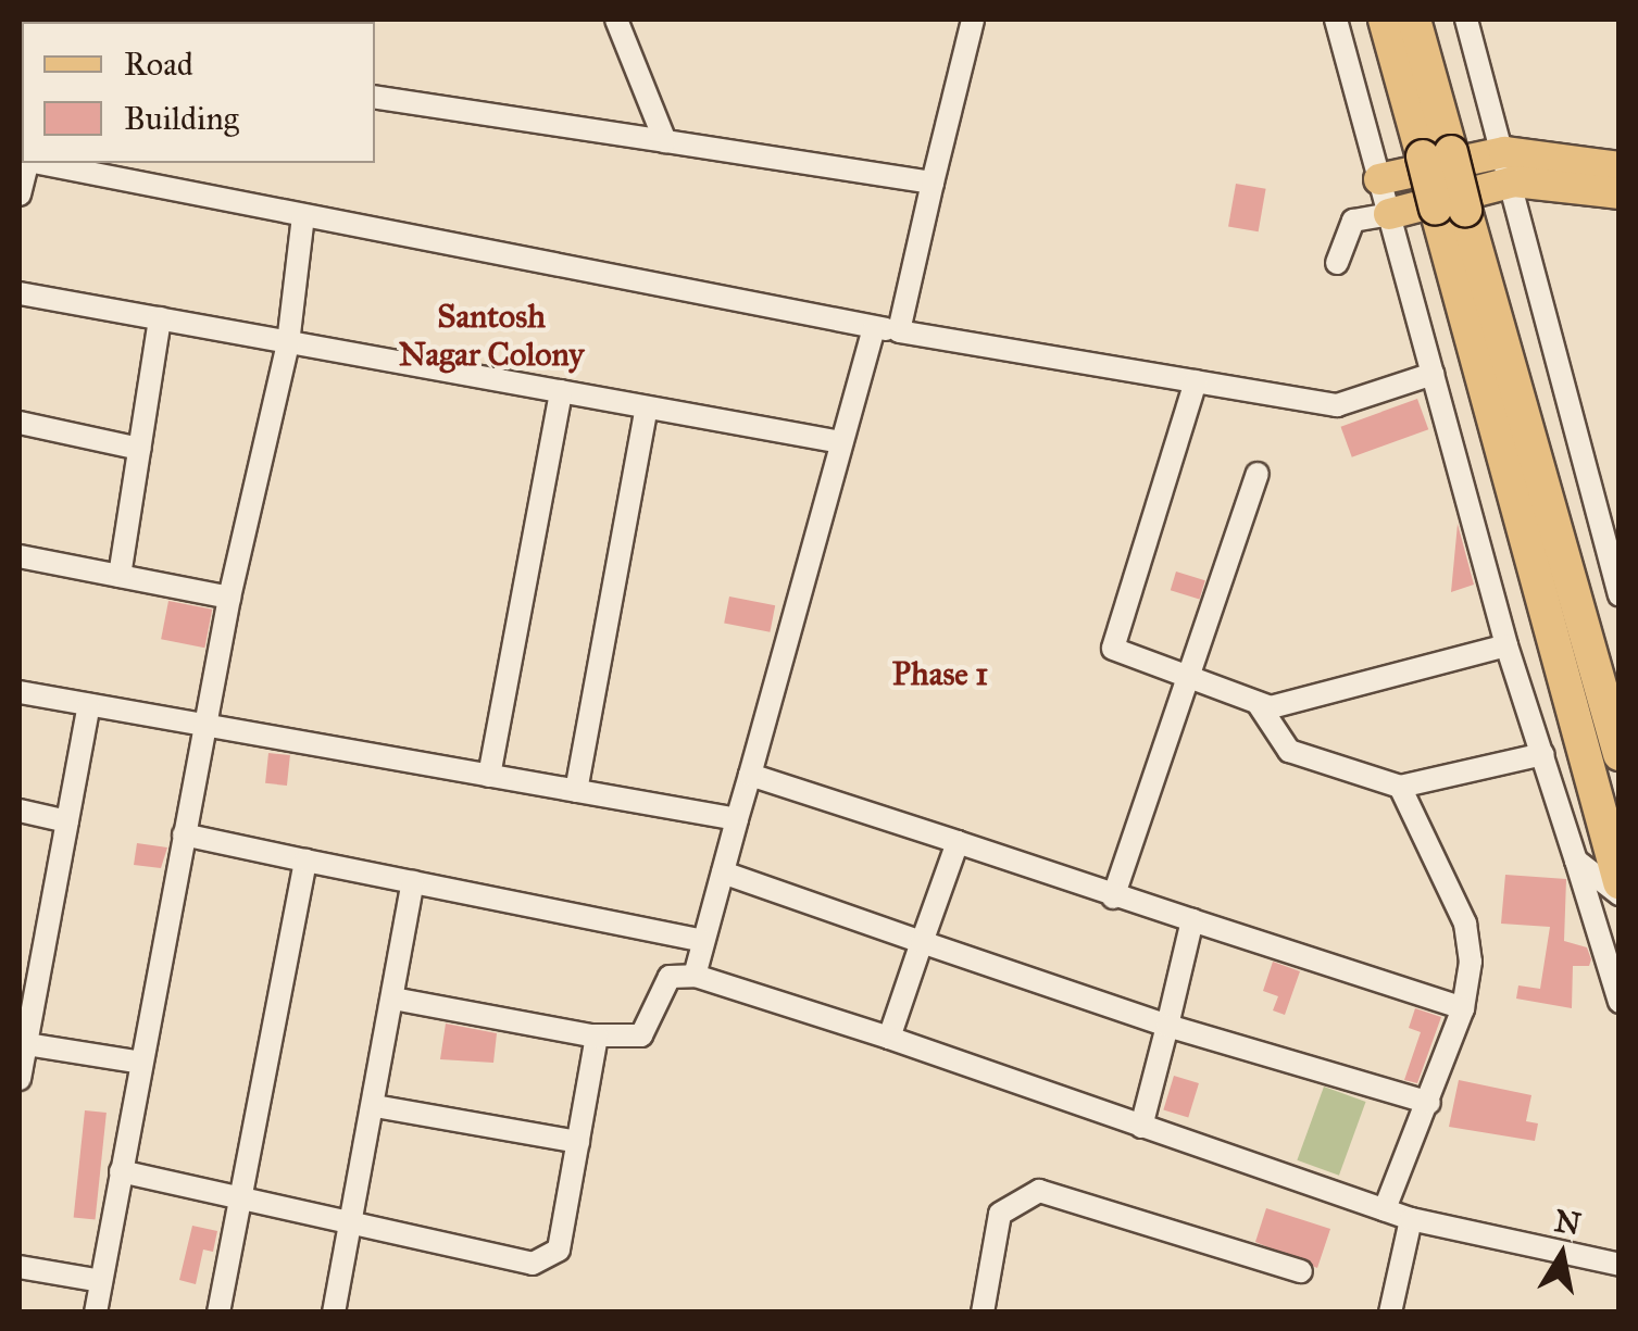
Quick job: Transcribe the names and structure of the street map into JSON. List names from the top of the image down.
{
  "districts": ["Santosh Nagar Colony", "Phase 1"],
  "legend": ["Road", "Building"],
  "north": "top"
}
